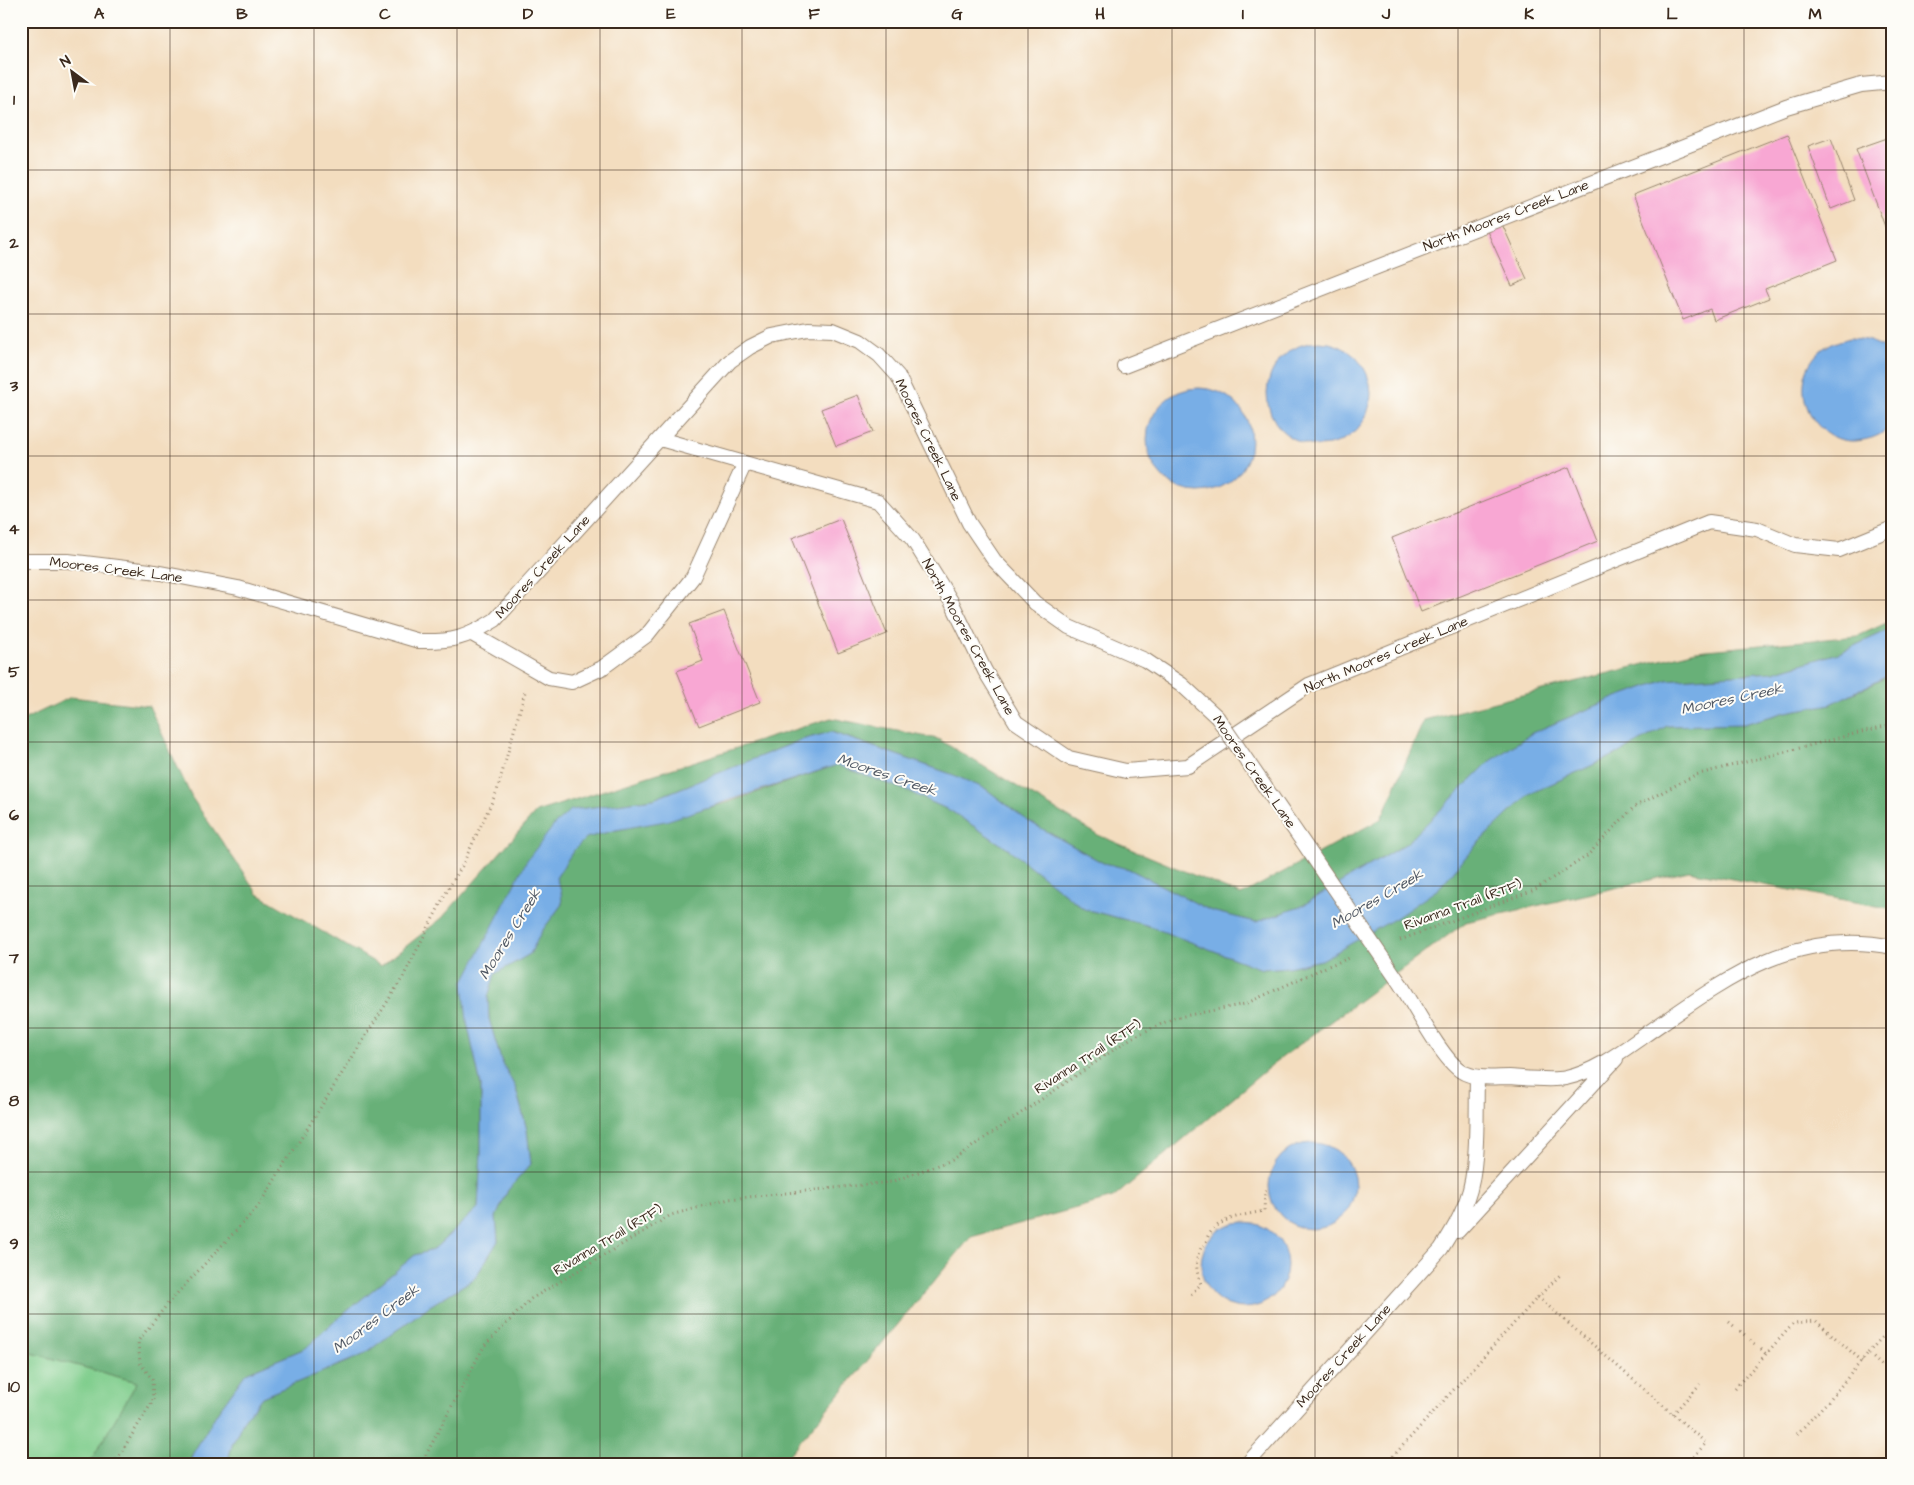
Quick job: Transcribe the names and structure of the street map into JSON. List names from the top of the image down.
{
  "streets": {
    "lane": ["North Moores Creek Lane", "Moores Creek Lane"],
    "path": ["Rivanna Trail (RTF)"]
  },
  "crossings": [
    ["North Moores Creek Lane", "Moores Creek Lane"]
  ],
  "water": ["Moores Creek"],
  "north": "top left",
  "grid": {
    "columns": [
      "A",
      "B",
      "C",
      "D",
      "E",
      "F",
      "G",
      "H",
      "I",
      "J",
      "K",
      "L",
      "M"
    ],
    "rows": [
      "1",
      "2",
      "3",
      "4",
      "5",
      "6",
      "7",
      "8",
      "9",
      "10"
    ]
  }
}
